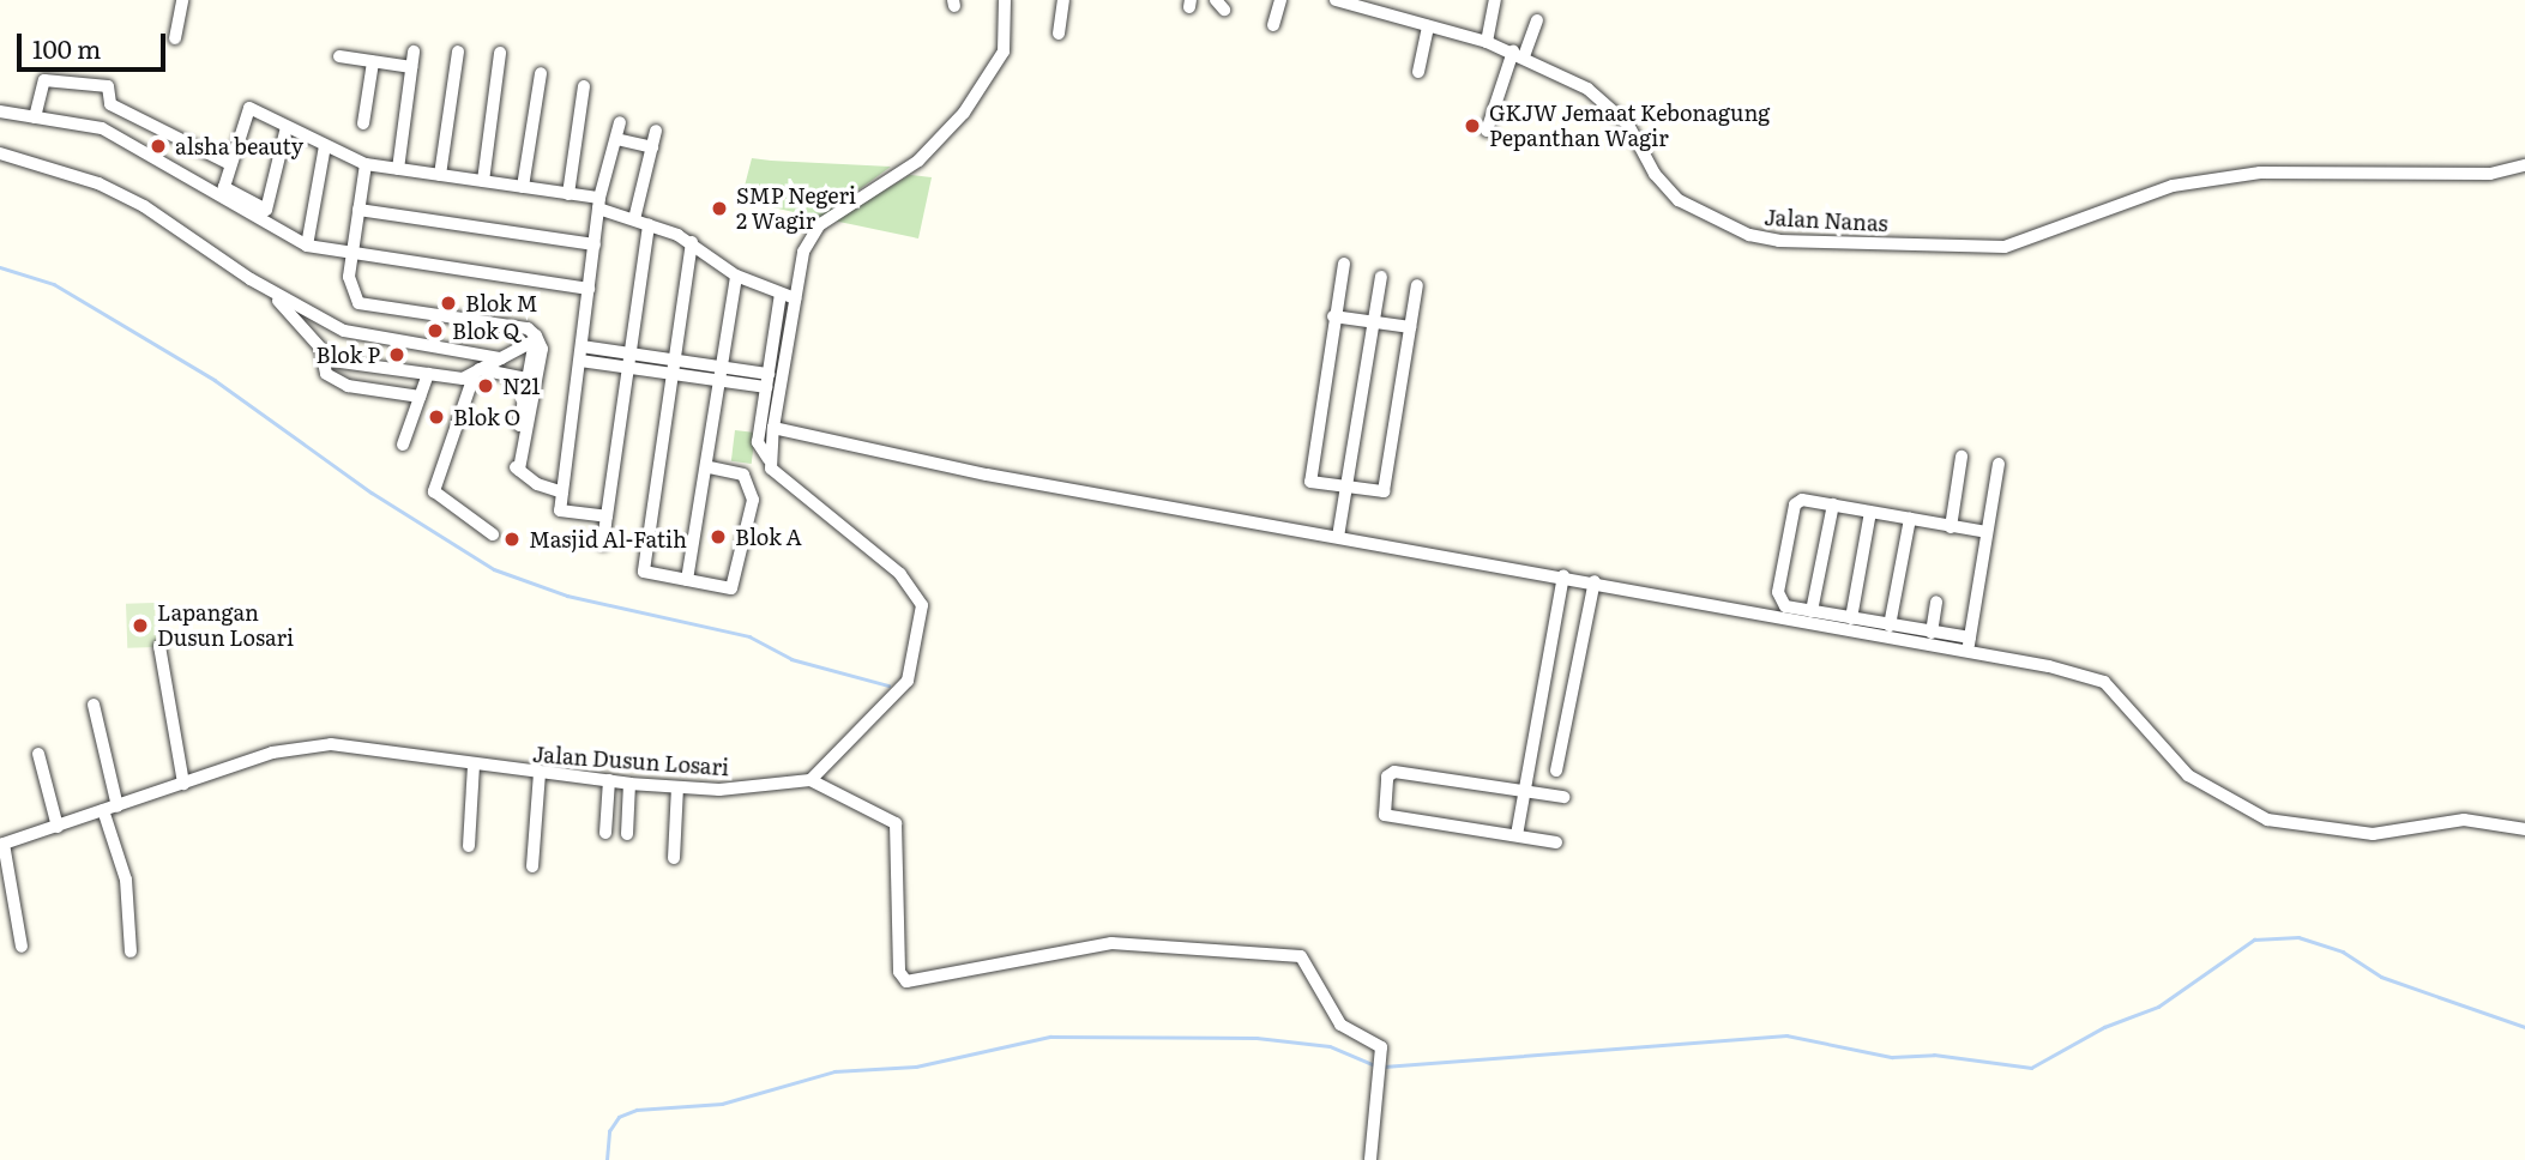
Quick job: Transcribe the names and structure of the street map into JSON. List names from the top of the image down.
{
  "streets": {
    "street": ["Jalan Nanas", "Jalan Dusun Losari"]
  },
  "places": [
    "GKJW Jemaat Kebonagung Pepanthan Wagir",
    "alsha beauty",
    "SMP Negeri 2 Wagir",
    "Blok M",
    "Blok Q",
    "Blok P",
    "N21",
    "Blok O",
    "Blok A",
    "Masjid Al-Fatih",
    "Lapangan Dusun Losari"
  ],
  "scale_bar": "100 m"
}
